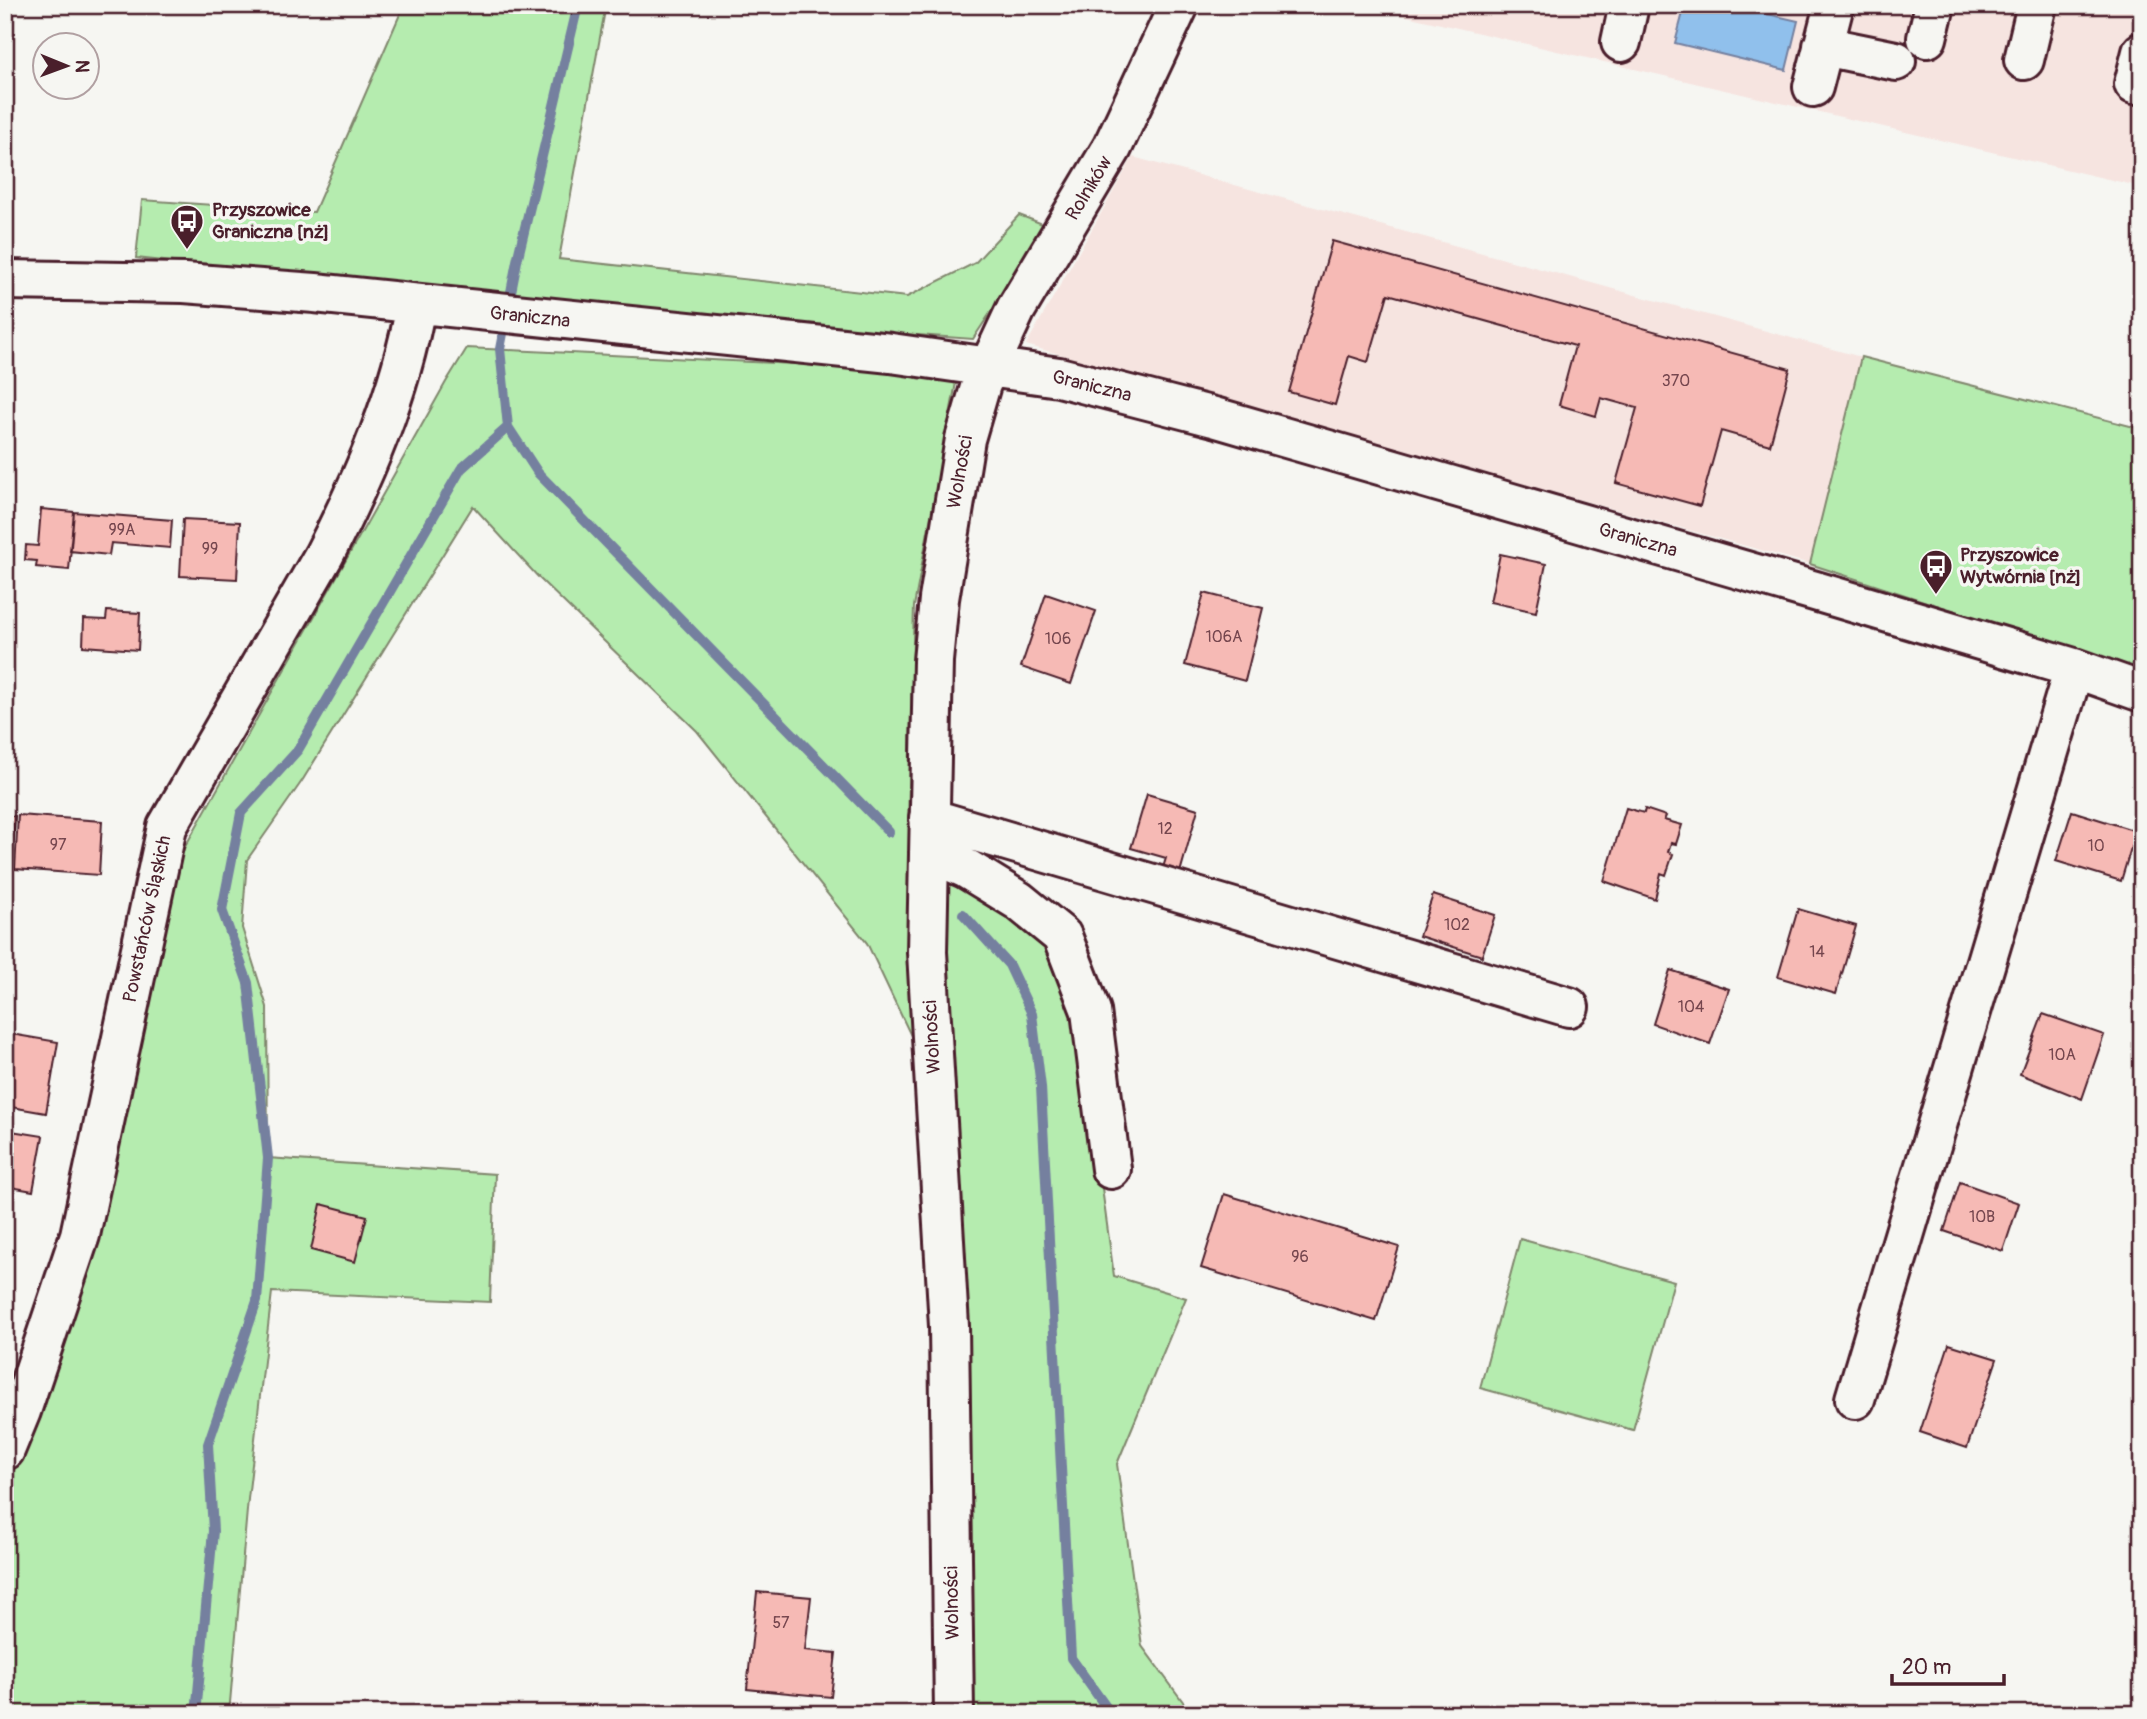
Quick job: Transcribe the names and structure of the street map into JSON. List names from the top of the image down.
{
  "streets": {
    "street": [
      "Rolników",
      "Graniczna",
      "Wolności",
      "Powstańców Śląskich"
    ]
  },
  "crossings": [
    ["Rolników", "Graniczna"],
    ["Rolników", "Wolności"],
    ["Graniczna", "Wolności"],
    ["Graniczna", "Powstańców Śląskich"]
  ],
  "places": {
    "bus stop": ["Przyszowice Graniczna [nż]", "Przyszowice Wytwórnia [nż]"]
  },
  "house_numbers": [
    "370",
    "99A",
    "99",
    "106A",
    "106",
    "12",
    "97",
    "10",
    "102",
    "14",
    "104",
    "10A",
    "10B",
    "96",
    "57"
  ],
  "scale_bar": "20 m",
  "north": "right"
}
